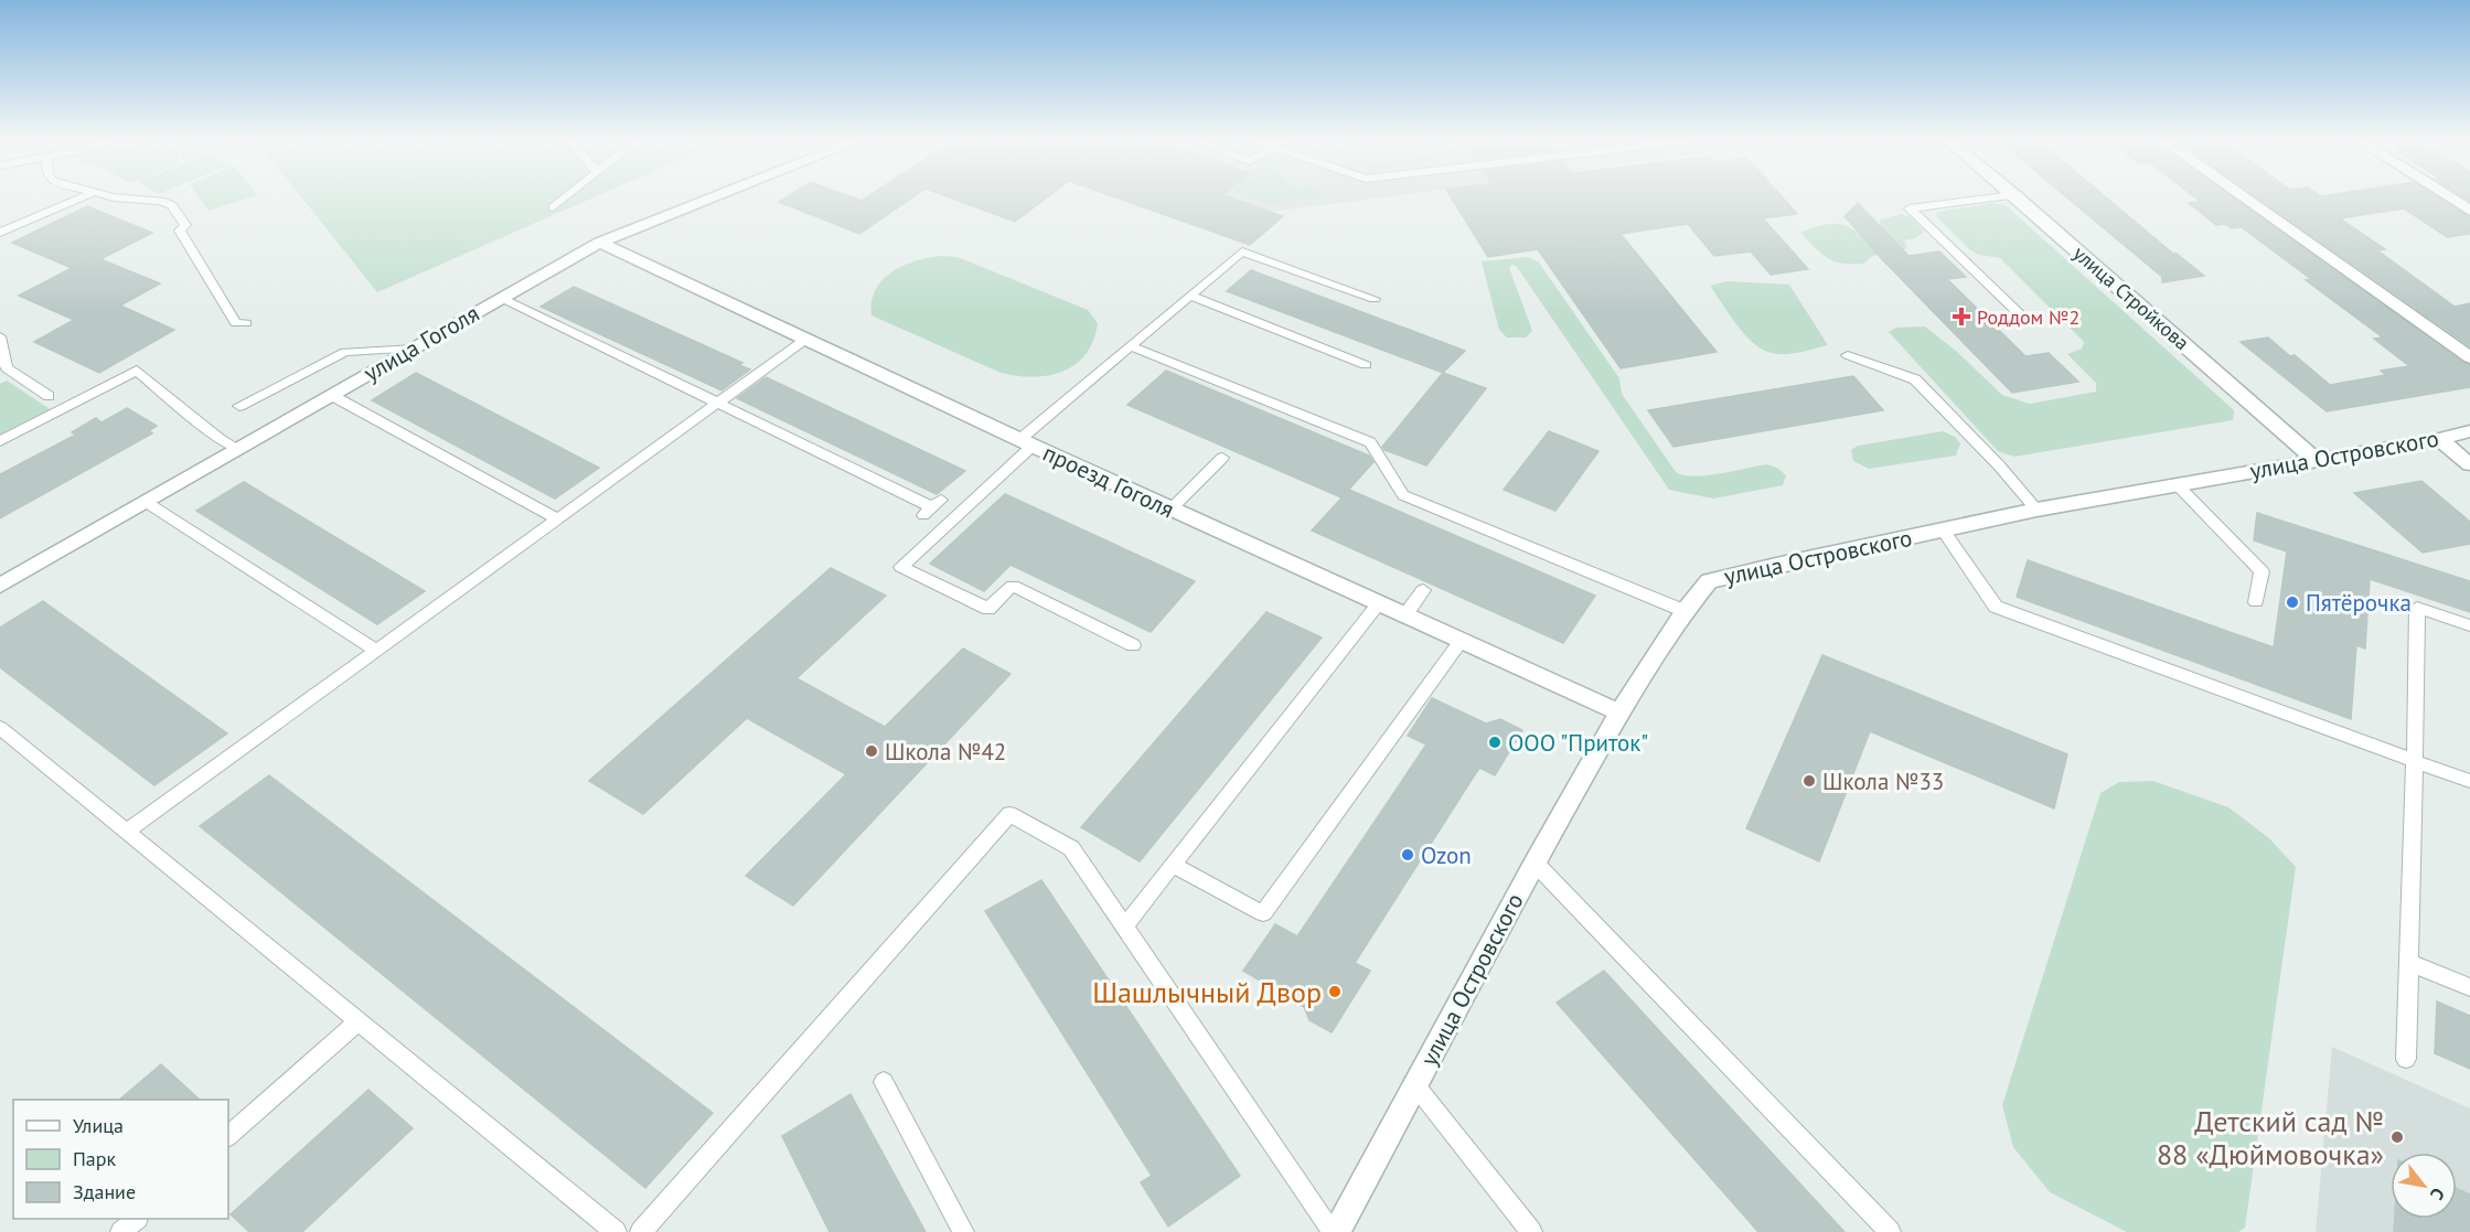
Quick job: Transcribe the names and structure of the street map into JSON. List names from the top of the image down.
{
  "streets": {
    "street": [
      "улица Стройкова",
      "улица Гоголя",
      "улица Островского",
      "проезд Гоголя"
    ]
  },
  "crossings": [
    ["улица Стройкова", "улица Островского"],
    ["улица Гоголя", "проезд Гоголя"],
    ["улица Островского", "проезд Гоголя"]
  ],
  "places": {
    "health": ["Роддом №2"],
    "other": [
      "Пятёрочка",
      "ООО \"Приток\"",
      "Школа №42",
      "Школа №33",
      "Ozon",
      "Шашлычный Двор",
      "Детский сад № 88 «Дюймовочка»"
    ]
  },
  "legend": ["Улица", "Парк", "Здание"],
  "north": "bottom right"
}
